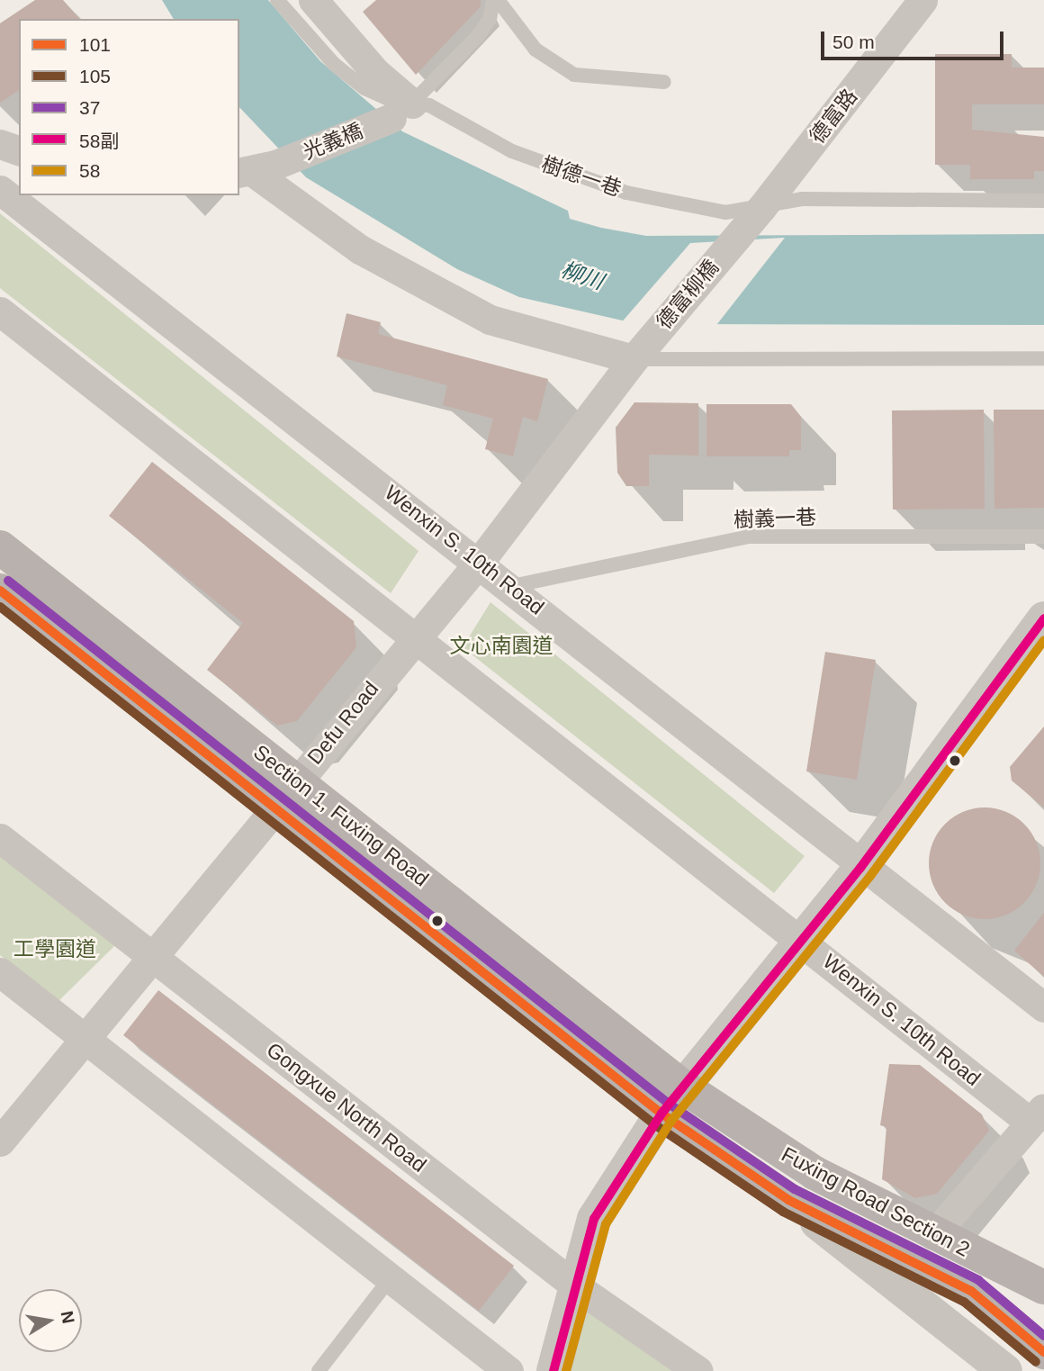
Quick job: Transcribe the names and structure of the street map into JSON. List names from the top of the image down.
{
  "streets": {
    "main road": ["Section 1, Fuxing Road", "Fuxing Road Section 2"],
    "street": [
      "德富路",
      "光義橋",
      "樹德一巷",
      "德富柳橋",
      "Wenxin S. 10th Road",
      "Defu Road",
      "Gongxue North Road"
    ],
    "lane": ["樹義一巷"]
  },
  "crossings": [
    ["德富路", "樹德一巷"],
    ["德富路", "德富柳橋"],
    ["光義橋", "樹德一巷"],
    ["德富柳橋", "Defu Road"],
    ["樹義一巷", "Wenxin S. 10th Road"],
    ["Wenxin S. 10th Road", "Defu Road"],
    ["Defu Road", "Section 1, Fuxing Road"],
    ["Defu Road", "Gongxue North Road"],
    ["Section 1, Fuxing Road", "Fuxing Road Section 2"]
  ],
  "water": ["柳川"],
  "parks": ["文心南園道", "工學園道"],
  "lines": [
    "transit line 37",
    "transit line 101",
    "transit line 105",
    "transit line 58副",
    "transit line 58"
  ],
  "legend": [
    "101",
    "105",
    "37",
    "58副",
    "58"
  ],
  "scale_bar": "50 m",
  "north": "right"
}
